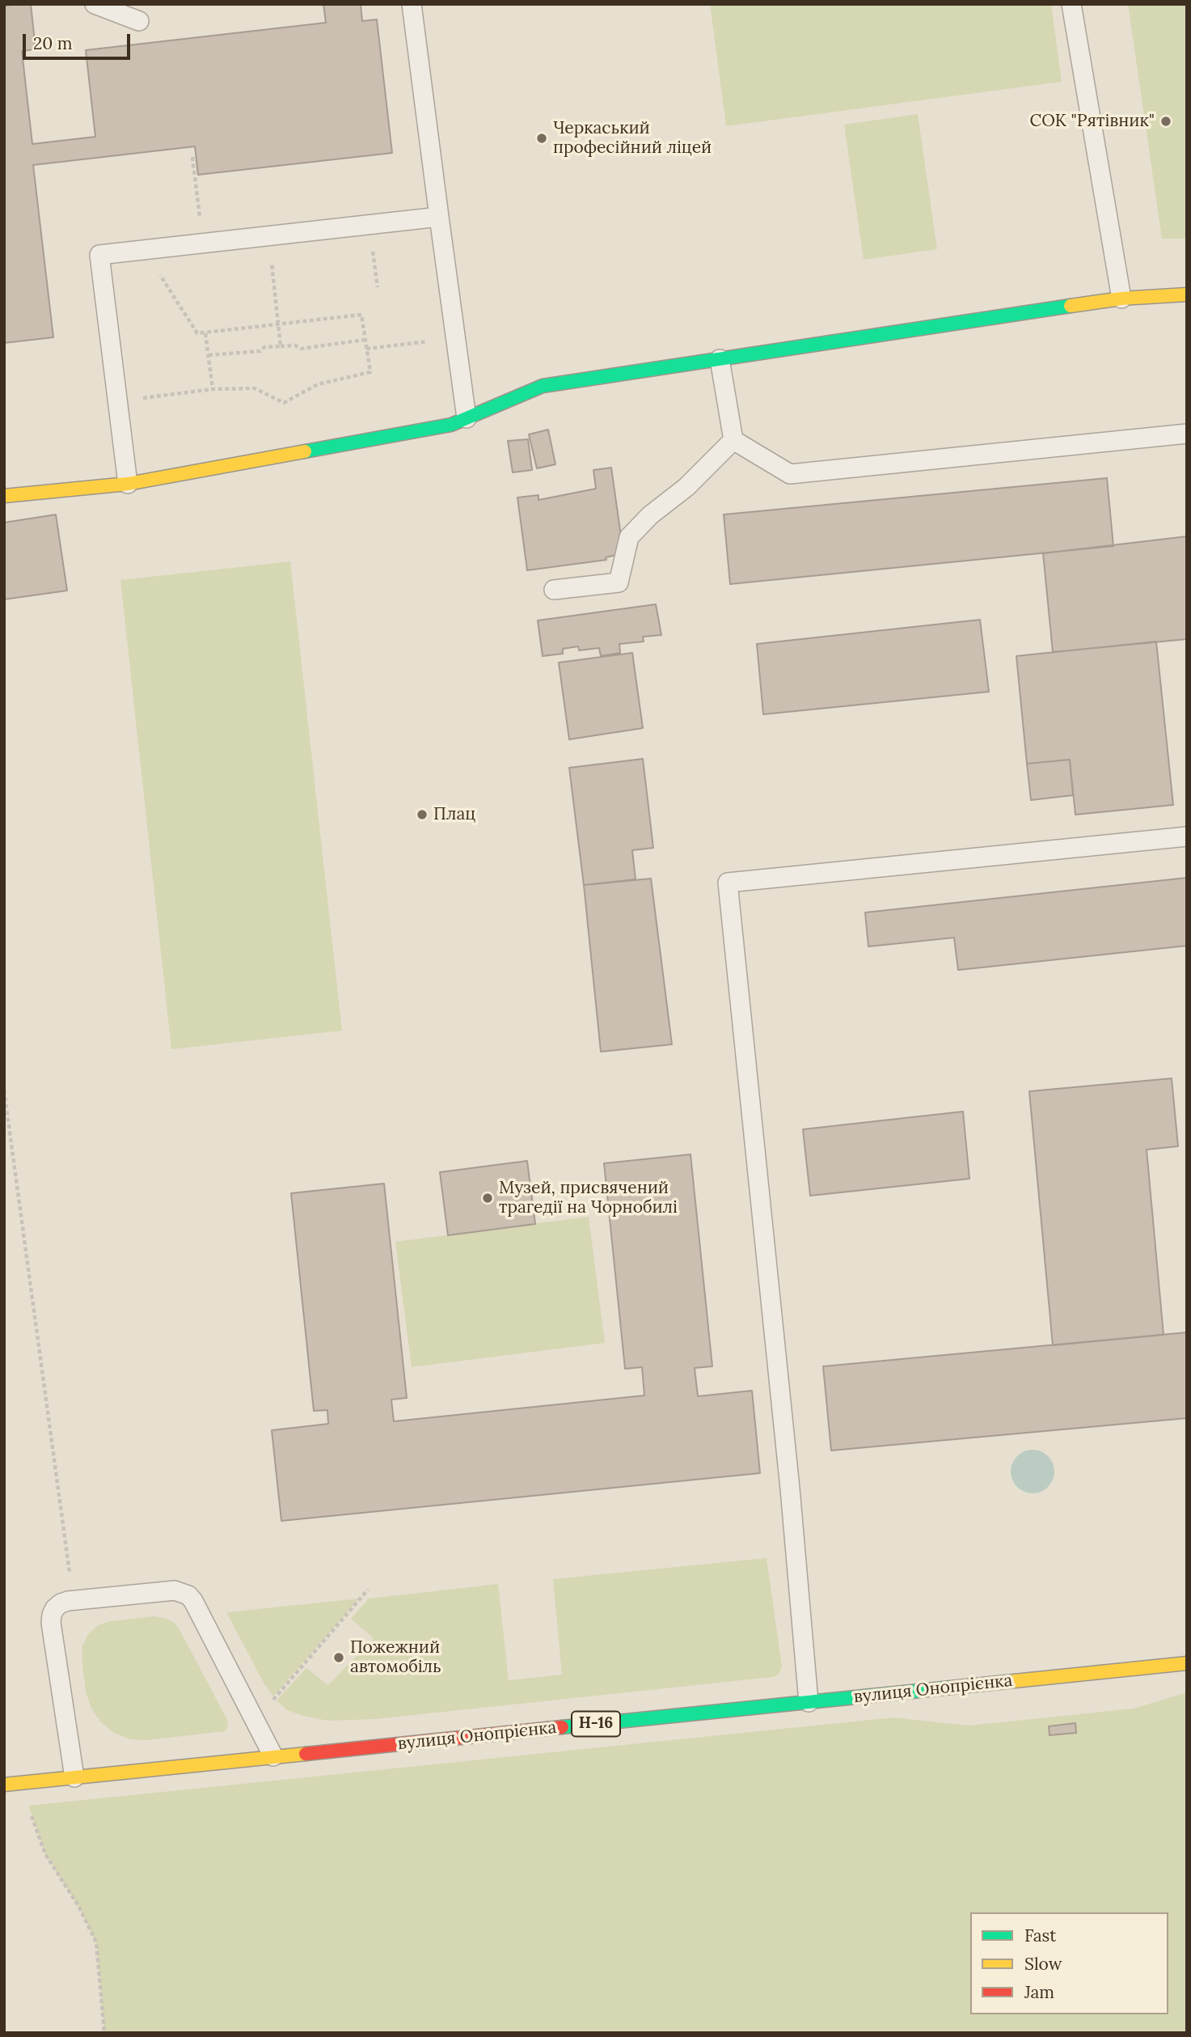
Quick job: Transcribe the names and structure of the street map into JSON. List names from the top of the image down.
{
  "streets": {
    "street": ["вулиця Онопрієнка", "Н-16"]
  },
  "places": [
    "СОК \"Рятівник\"",
    "Черкаський професійний ліцей",
    "Плац",
    "Музей, присвячений трагедії на Чорнобилі",
    "Пожежний автомобіль"
  ],
  "legend": ["Fast", "Slow", "Jam"],
  "scale_bar": "20 m"
}
